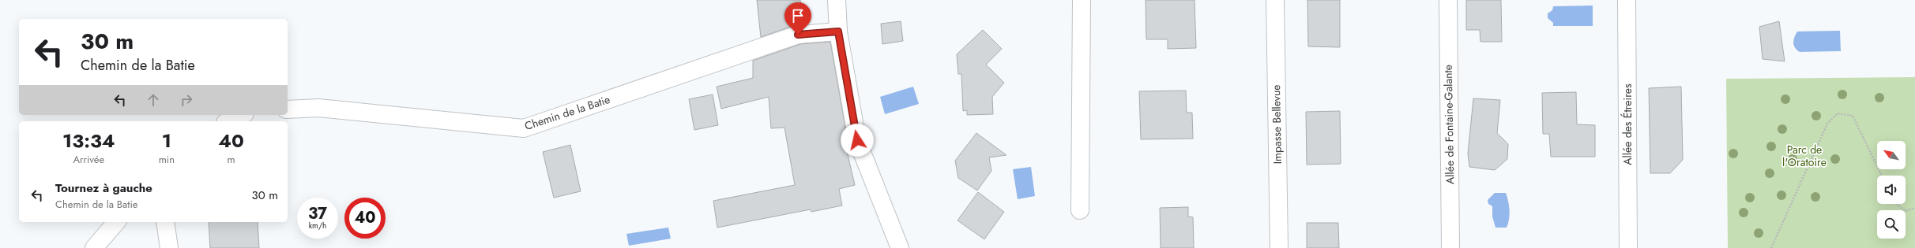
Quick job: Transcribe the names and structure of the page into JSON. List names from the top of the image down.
{
  "streets": {
    "street": [
      "Chemin de la Batie",
      "Impasse Bellevue",
      "Allée de Fontaine-Galante",
      "Allée des Étreires"
    ]
  },
  "parks": ["Parc de l'Oratoire"],
  "north": "top left",
  "page": {
    "turn": ["30 m", "Chemin de la Batie"],
    "eta": [
      "13:34",
      "Arrivée",
      "1",
      "min",
      "40",
      "m"
    ],
    "list": [
      {
        "name": "Tournez à gauche",
        "note": "Chemin de la Batie",
        "value": "30 m"
      }
    ],
    "speed": "37 km/h",
    "limit": "40"
  }
}
